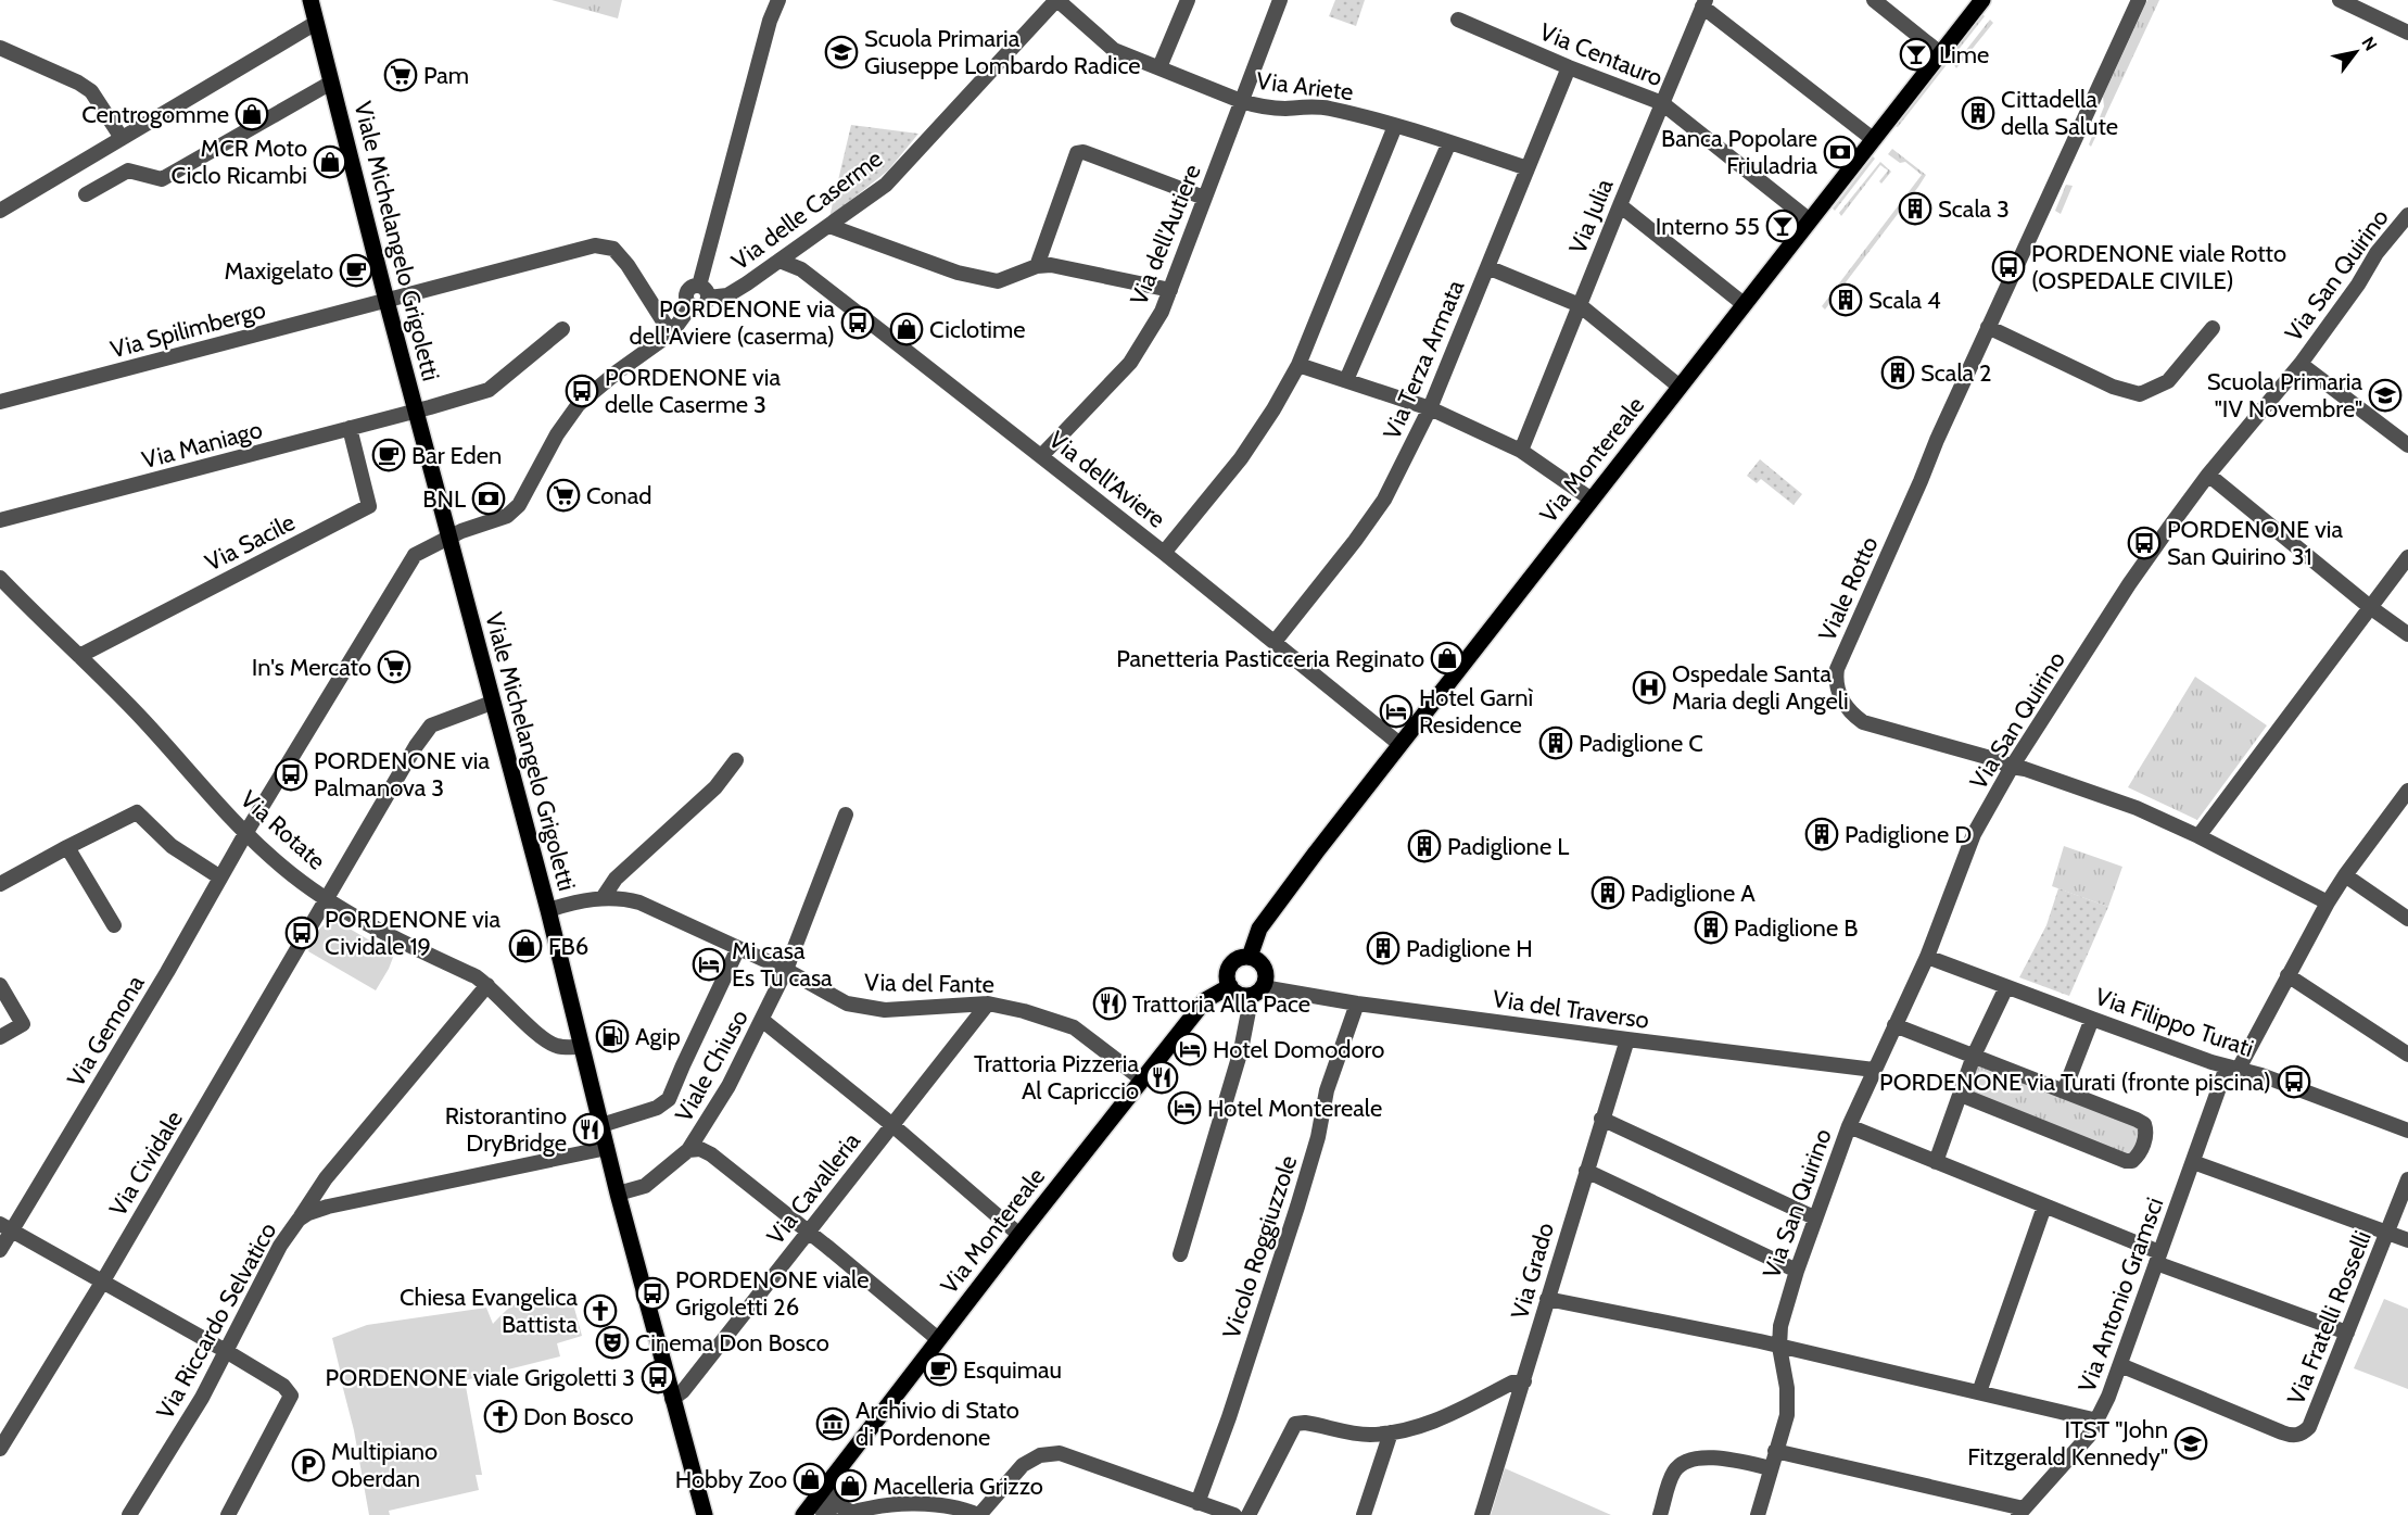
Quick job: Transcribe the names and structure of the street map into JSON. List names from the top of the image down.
{
  "streets": {
    "main road": ["Viale Michelangelo Grigoletti", "Via Montereale"],
    "street": [
      "Via Centauro",
      "Via Ariete",
      "Via delle Caserme",
      "Via Julia",
      "Via dell'Autiere",
      "Via San Quirino",
      "Via Spilimbergo",
      "Via Terza Armata",
      "Via Maniago",
      "Via dell'Aviere",
      "Via Sacile",
      "Viale Rotto",
      "Via Rotate",
      "Via del Fante",
      "Via del Traverso",
      "Via Filippo Turati",
      "Via Gemona",
      "Viale Chiuso",
      "Via Cividale",
      "Via Cavalleria",
      "Vicolo Roggiuzzole",
      "Via Grado",
      "Via Antonio Gramsci",
      "Via Fratelli Rosselli",
      "Via Riccardo Selvatico"
    ]
  },
  "crossings": [
    ["Via Centauro", "Via Julia"],
    ["Via Centauro", "Via Terza Armata"],
    ["Via Centauro", "Via Montereale"],
    ["Via Ariete", "Via delle Caserme"],
    ["Via Ariete", "Via dell'Autiere"],
    ["Via Ariete", "Via Terza Armata"],
    ["Via delle Caserme", "Via dell'Aviere"],
    ["Via dell'Autiere", "Via dell'Aviere"],
    ["Viale Michelangelo Grigoletti", "Via Spilimbergo"],
    ["Viale Michelangelo Grigoletti", "Via Maniago"],
    ["Viale Michelangelo Grigoletti", "Via Rotate"],
    ["Viale Michelangelo Grigoletti", "Via del Fante"],
    ["Viale Michelangelo Grigoletti", "Via Gemona"],
    ["Viale Michelangelo Grigoletti", "Viale Chiuso"],
    ["Viale Michelangelo Grigoletti", "Via Cividale"],
    ["Viale Michelangelo Grigoletti", "Via Cavalleria"],
    ["Viale Michelangelo Grigoletti", "Via Riccardo Selvatico"],
    ["Via San Quirino", "Viale Rotto"],
    ["Via San Quirino", "Via del Traverso"],
    ["Via San Quirino", "Via Filippo Turati"],
    ["Via Terza Armata", "Via dell'Aviere"],
    ["Via Maniago", "Via Sacile"],
    ["Via Montereale", "Via dell'Aviere"],
    ["Via Montereale", "Via del Fante"],
    ["Via Montereale", "Via del Traverso"],
    ["Via Sacile", "Via Rotate"],
    ["Viale Rotto", "Via Antonio Gramsci"],
    ["Via Rotate", "Via Gemona"],
    ["Via Rotate", "Via Cividale"],
    ["Via del Fante", "Viale Chiuso"],
    ["Via del Fante", "Via Cavalleria"],
    ["Via del Traverso", "Vicolo Roggiuzzole"],
    ["Via del Traverso", "Via Grado"],
    ["Via Filippo Turati", "Via Antonio Gramsci"],
    ["Via Antonio Gramsci", "Via Fratelli Rosselli"]
  ],
  "places": {
    "school or university": ["Scuola Primaria Giuseppe Lombardo Radice", "Scuola Primaria \"IV Novembre\"", "ITST \"John Fitzgerald Kennedy\""],
    "bar": ["Lime", "Interno 55"],
    "supermarket": ["Pam", "Conad", "In's Mercato"],
    "building": [
      "Cittadella della Salute",
      "Scala 3",
      "Scala 4",
      "Scala 2",
      "Padiglione C",
      "Padiglione D",
      "Padiglione L",
      "Padiglione A",
      "Padiglione B",
      "Padiglione H"
    ],
    "shop": [
      "Centrogomme",
      "MCR Moto Ciclo Ricambi",
      "Ciclotime",
      "Panetteria Pasticceria Reginato",
      "FB6",
      "Hobby Zoo",
      "Macelleria Grizzo"
    ],
    "bank": ["Banca Popolare Friuladria", "BNL"],
    "bus stop": [
      "PORDENONE viale Rotto (OSPEDALE CIVILE)",
      "PORDENONE via dell'Aviere (caserma)",
      "PORDENONE via delle Caserme 3",
      "PORDENONE via San Quirino 31",
      "PORDENONE via Palmanova 3",
      "PORDENONE via Cividale 19",
      "PORDENONE via Turati (fronte piscina)",
      "PORDENONE viale Grigoletti 26",
      "PORDENONE viale Grigoletti 3"
    ],
    "cafe": ["Maxigelato", "Bar Eden", "Esquimau"],
    "hospital": ["Ospedale Santa Maria degli Angeli"],
    "hotel": [
      "Hotel Garnì Residence",
      "Mi casa Es Tu casa",
      "Hotel Domodoro",
      "Hotel Montereale"
    ],
    "restaurant": ["Trattoria Alla Pace", "Trattoria Pizzeria Al Capriccio", "Ristorantino DryBridge"],
    "fuel station": ["Agip"],
    "church": ["Chiesa Evangelica Battista", "Don Bosco"],
    "theatre": ["Cinema Don Bosco"],
    "museum": ["Archivio di Stato di Pordenone"],
    "parking": ["Multipiano Oberdan"]
  },
  "north": "top right"
}
